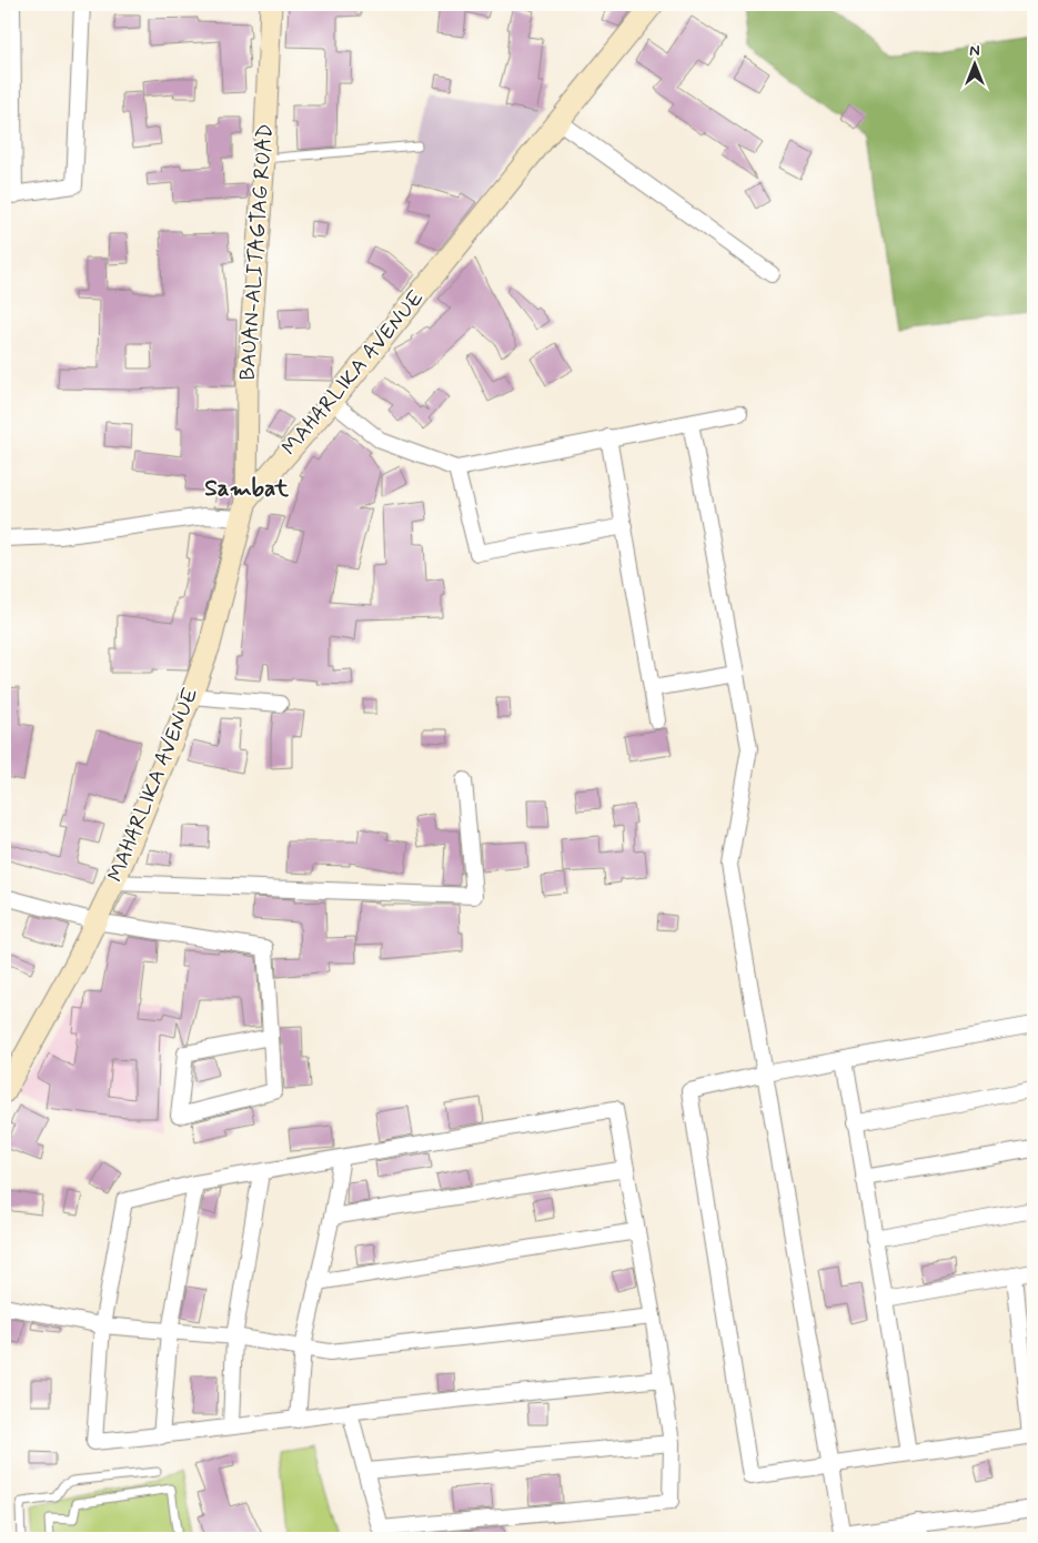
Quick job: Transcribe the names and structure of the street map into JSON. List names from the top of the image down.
{
  "streets": {
    "main road": ["BAUAN-ALITAGTAG ROAD", "MAHARLIKA AVENUE"]
  },
  "crossings": [
    ["BAUAN-ALITAGTAG ROAD", "MAHARLIKA AVENUE"]
  ],
  "districts": ["Sambat"],
  "north": "top"
}
